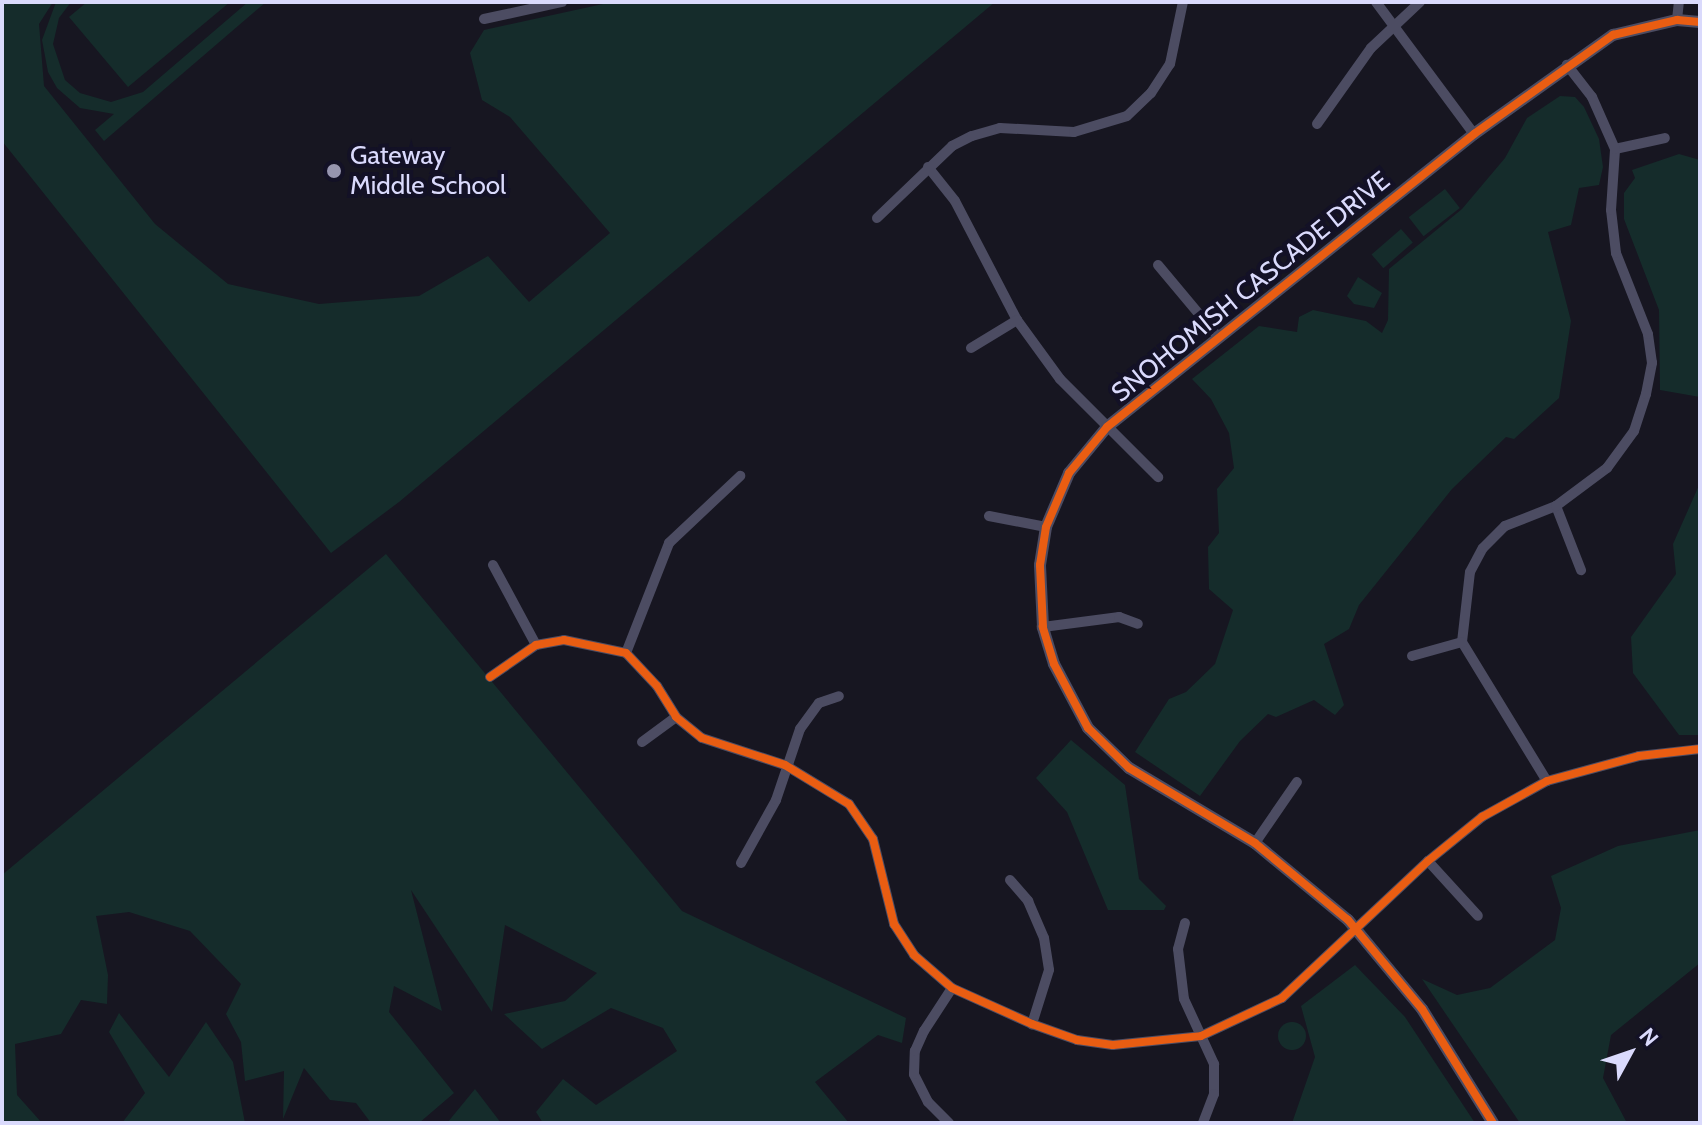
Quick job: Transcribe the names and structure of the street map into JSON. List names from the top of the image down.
{
  "streets": {
    "street": ["SNOHOMISH CASCADE DRIVE"]
  },
  "places": ["Gateway Middle School"],
  "north": "top right"
}
